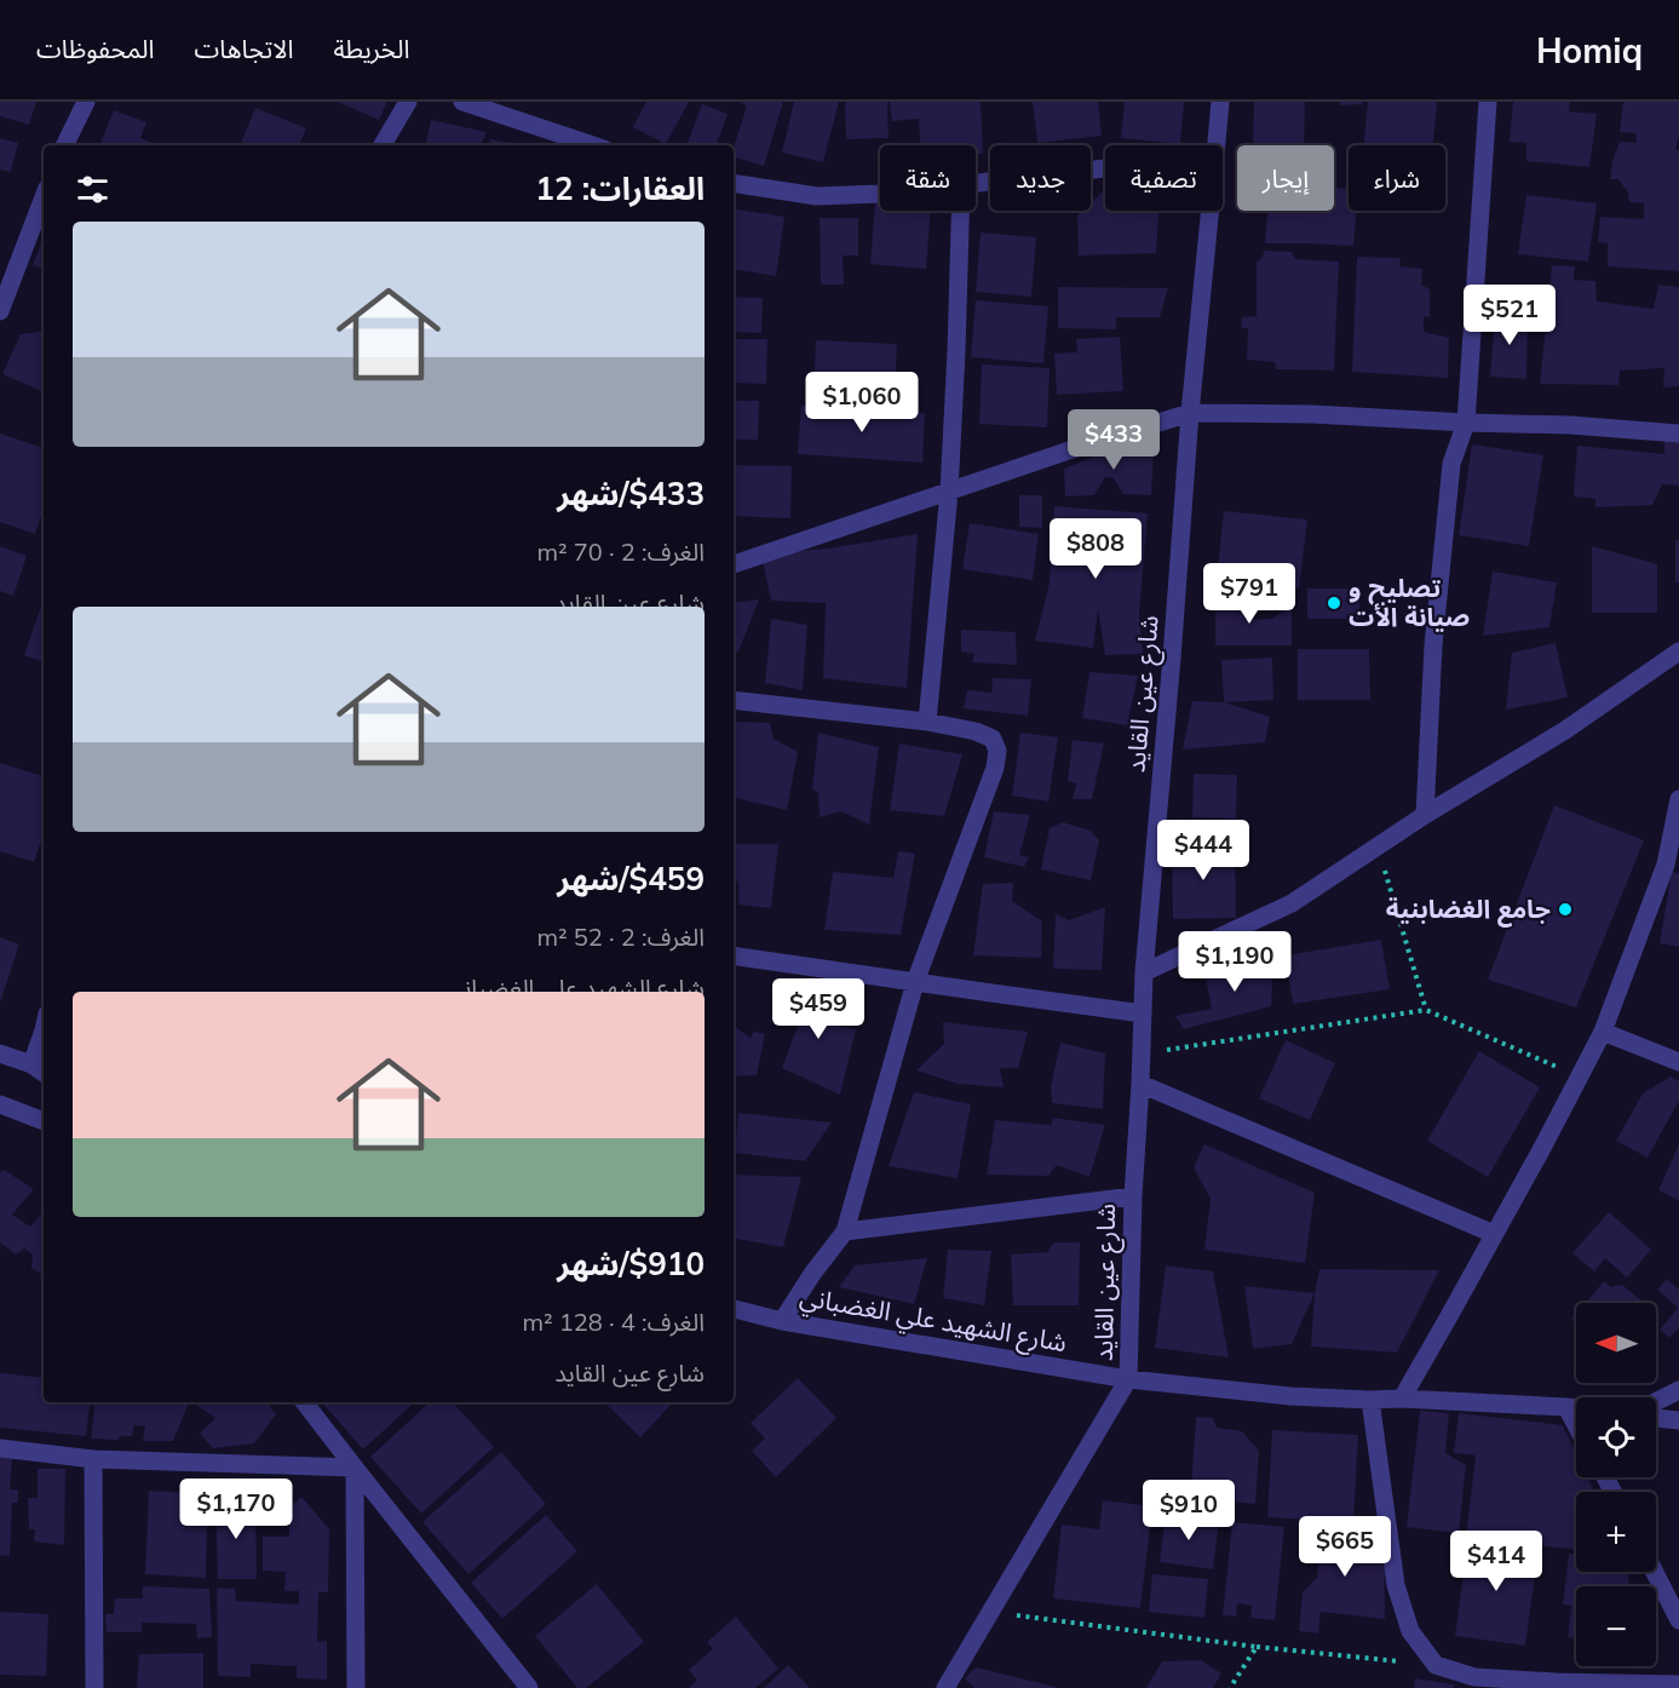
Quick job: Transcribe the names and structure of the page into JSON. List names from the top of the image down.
{
  "streets": {
    "street": ["شارع عين القايد", "شارع الشهيد علي الغضباني"]
  },
  "crossings": [
    ["شارع عين القايد", "شارع الشهيد علي الغضباني"]
  ],
  "places": ["تصليح و صيانة الأت", "جامع الغضابنية"],
  "north": "left",
  "page": {
    "header": "Homiq",
    "nav": ["الخريطة", "الاتجاهات", "المحفوظات"],
    "chip": [
      "شراء",
      "إيجار",
      "تصفية",
      "جديد",
      "شقة"
    ],
    "heading": "العقارات: 12",
    "list": [
      {
        "name": "$433/شهر",
        "note": "الغرف: 2 · 70 m² · شارع عين القايد"
      },
      {
        "name": "$459/شهر",
        "note": "الغرف: 2 · 52 m² · شارع الشهيد علي الغضباني"
      },
      {
        "name": "$910/شهر",
        "note": "الغرف: 4 · 128 m² · شارع عين القايد"
      }
    ],
    "price": [
      "$521",
      "$1,060",
      "$433",
      "$808",
      "$791",
      "$444",
      "$1,190",
      "$459",
      "$1,170",
      "$910",
      "$665",
      "$414"
    ],
    "map_buttons": ["+", "−"]
  }
}
